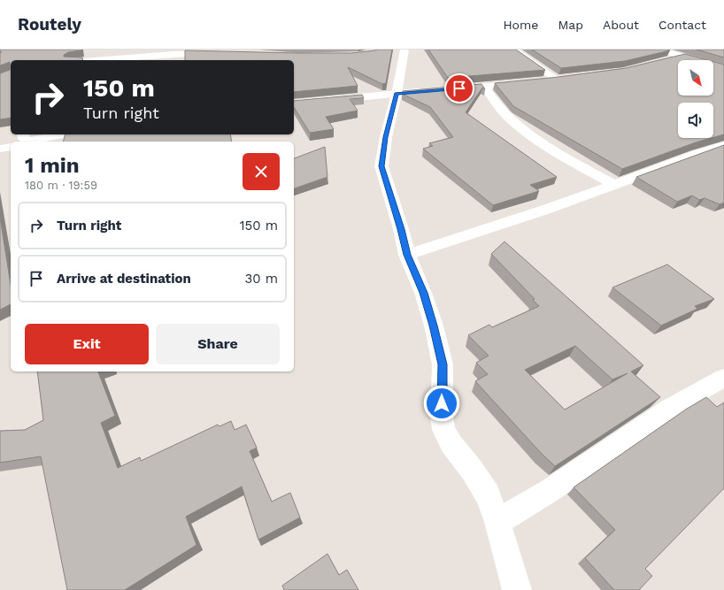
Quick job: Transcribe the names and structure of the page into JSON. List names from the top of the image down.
{
  "north": "bottom right",
  "page": {
    "header": "Routely",
    "nav": [
      "Home",
      "Map",
      "About",
      "Contact"
    ],
    "turn": ["150 m", "Turn right"],
    "heading": ["1 min", "180 m · 19:59"],
    "list": [
      {
        "name": "Turn right",
        "value": "150 m"
      },
      {
        "name": "Arrive at destination",
        "value": "30 m"
      }
    ],
    "buttons": ["Exit", "Share"]
  }
}
